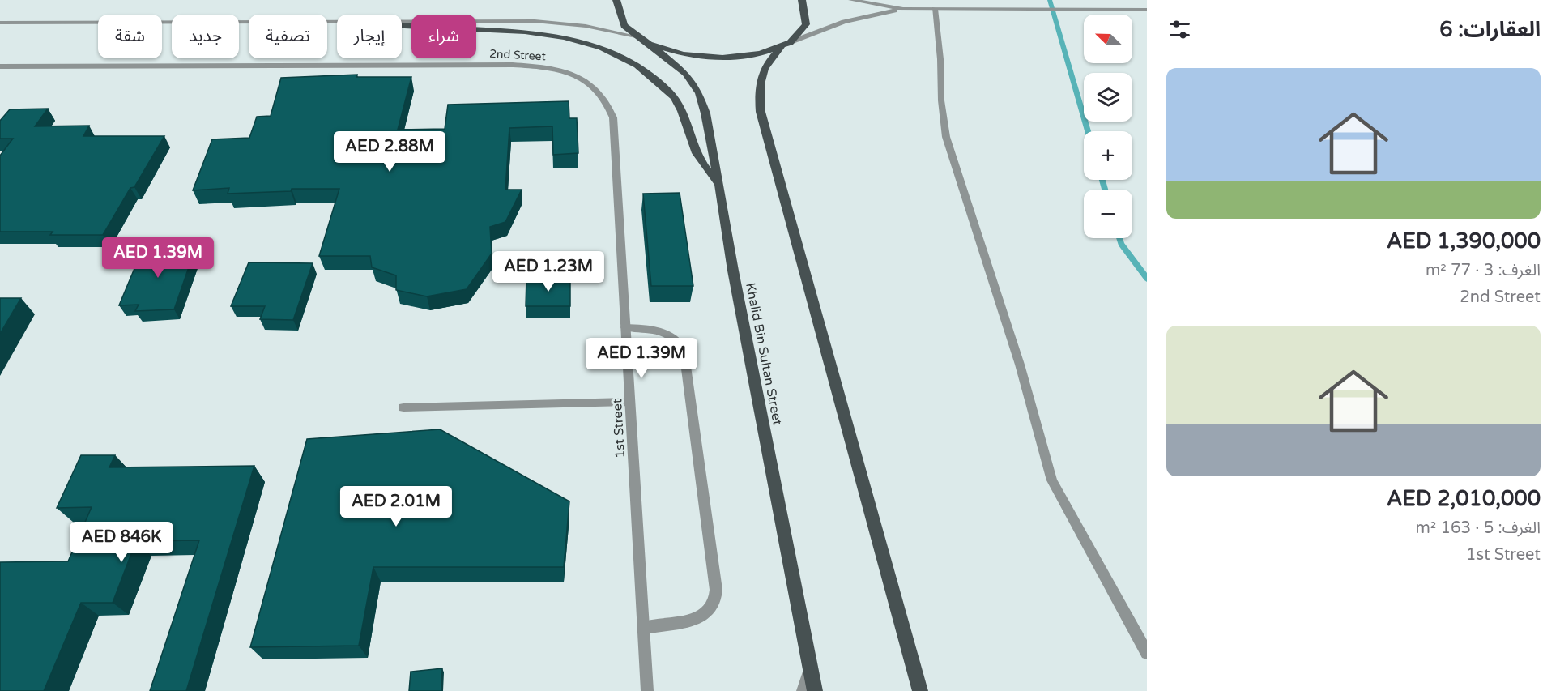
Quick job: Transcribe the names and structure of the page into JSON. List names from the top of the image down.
{
  "streets": {
    "main road": ["Khalid Bin Sultan Street"],
    "street": ["2nd Street", "1st Street"]
  },
  "crossings": [
    ["2nd Street", "1st Street"]
  ],
  "north": "top left",
  "page": {
    "heading": "العقارات: 6",
    "map_buttons": ["+", "−"],
    "chip": [
      "شراء",
      "إيجار",
      "تصفية",
      "جديد",
      "شقة"
    ],
    "list": [
      {
        "name": "AED 1,390,000",
        "note": "الغرف: 3 · 77 m² · 2nd Street"
      },
      {
        "name": "AED 2,010,000",
        "note": "الغرف: 5 · 163 m² · 1st Street"
      }
    ],
    "price": [
      "AED 2.88M",
      "AED 1.39M",
      "AED 1.23M",
      "AED 1.39M",
      "AED 2.01M",
      "AED 846K"
    ]
  }
}
